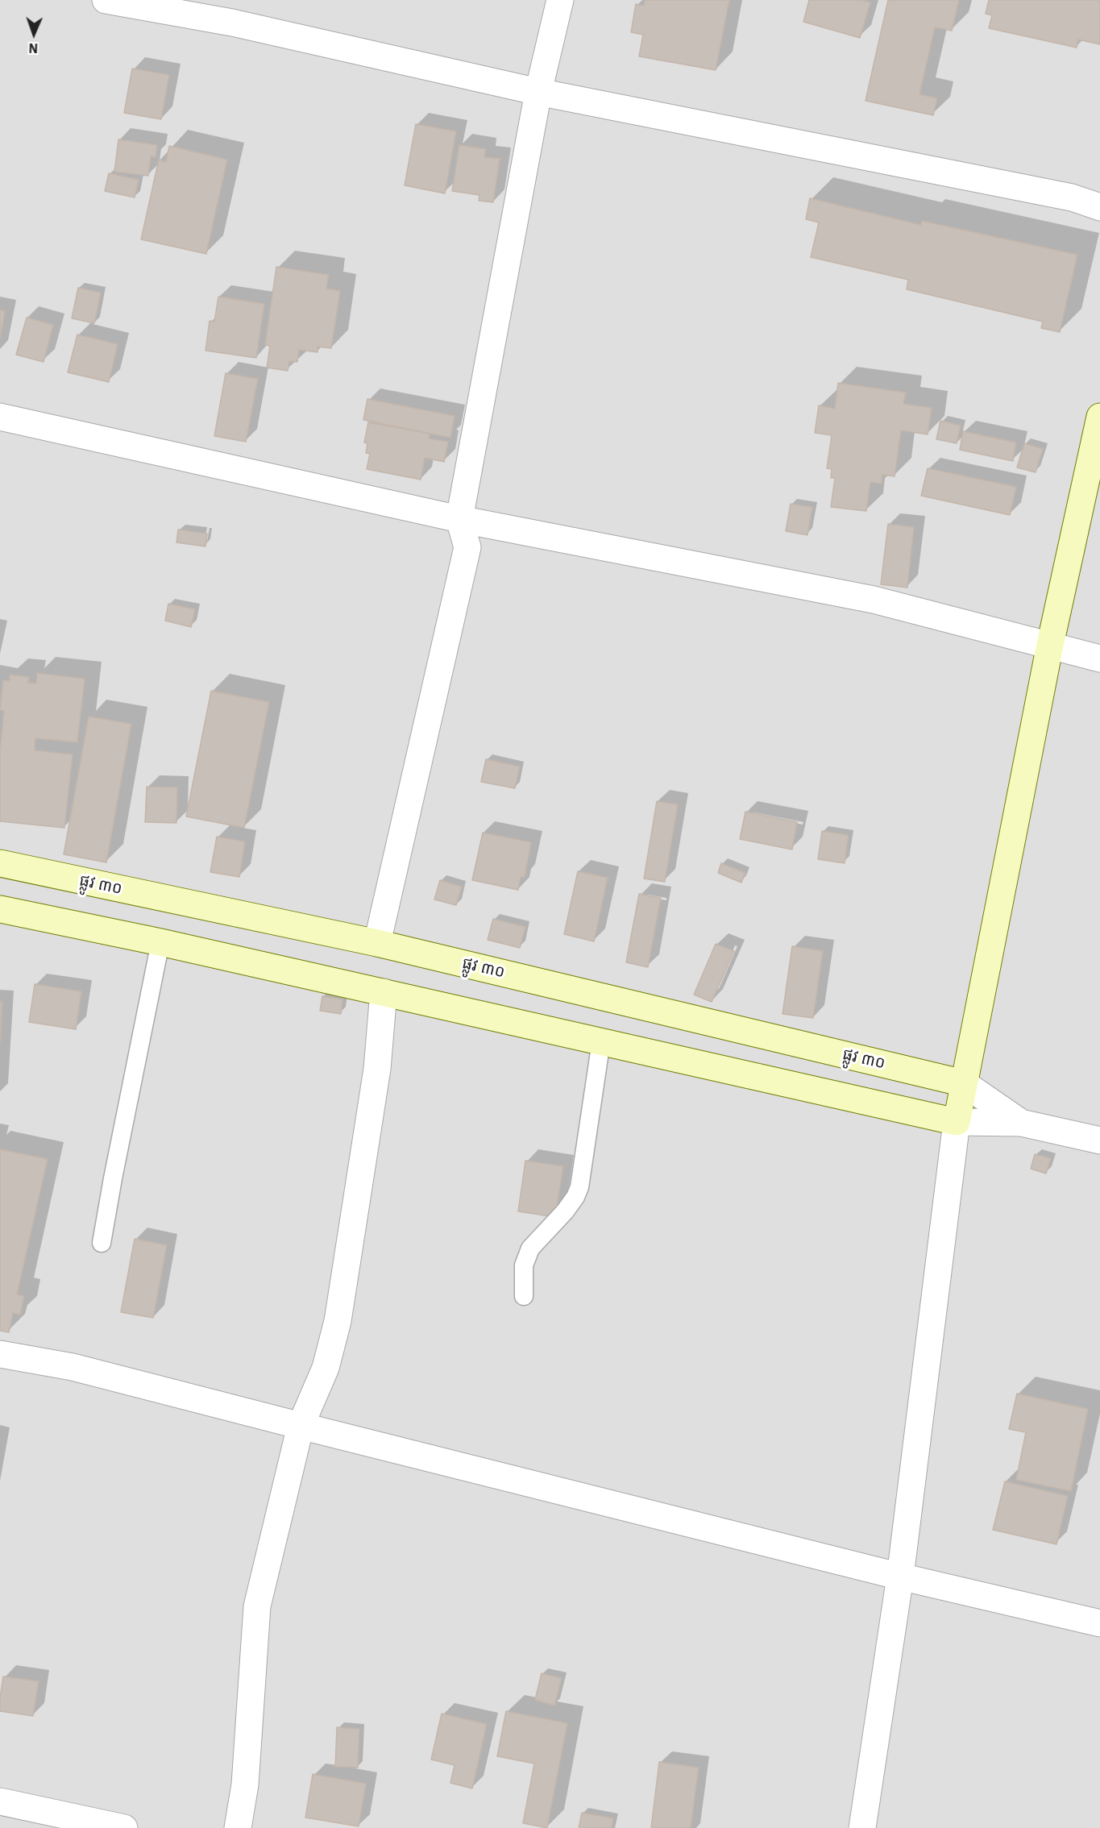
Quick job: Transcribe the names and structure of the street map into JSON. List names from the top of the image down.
{
  "streets": {
    "street": ["ផ្លូវ ៣០"]
  },
  "north": "bottom"
}
